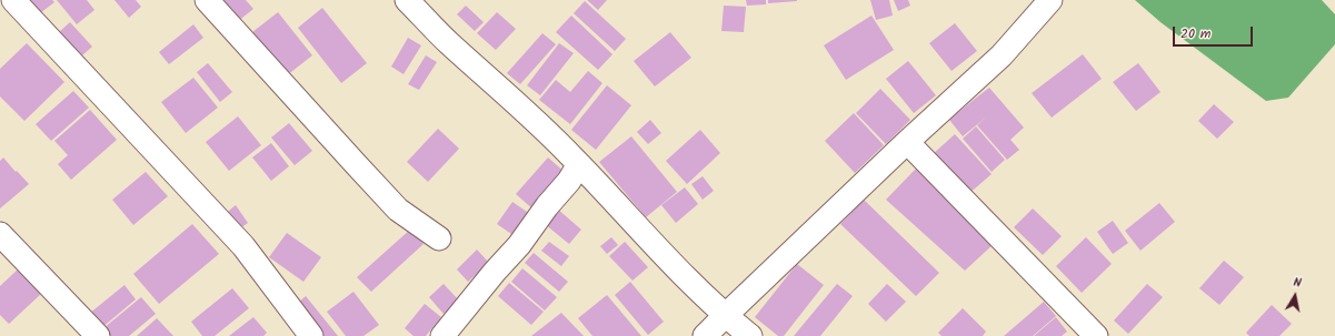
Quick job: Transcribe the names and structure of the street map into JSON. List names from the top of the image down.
{
  "scale_bar": "20 m",
  "north": "top"
}
